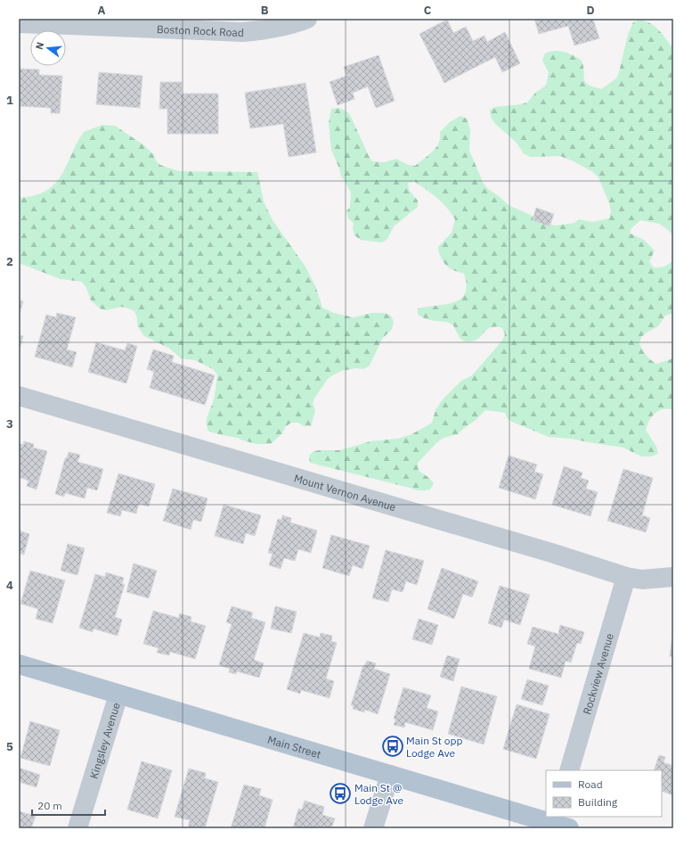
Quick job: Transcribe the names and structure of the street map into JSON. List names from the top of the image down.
{
  "streets": {
    "main road": ["Main Street"],
    "street": [
      "Boston Rock Road",
      "Mount Vernon Avenue",
      "Rockview Avenue",
      "Kingsley Avenue"
    ]
  },
  "crossings": [
    ["Mount Vernon Avenue", "Rockview Avenue"],
    ["Kingsley Avenue", "Main Street"]
  ],
  "places": {
    "bus stop": ["Main St opp Lodge Ave", "Main St @ Lodge Ave"]
  },
  "legend": ["Road", "Building"],
  "scale_bar": "20 m",
  "north": "left",
  "grid": {
    "columns": [
      "A",
      "B",
      "C",
      "D"
    ],
    "rows": [
      "1",
      "2",
      "3",
      "4",
      "5"
    ]
  }
}
